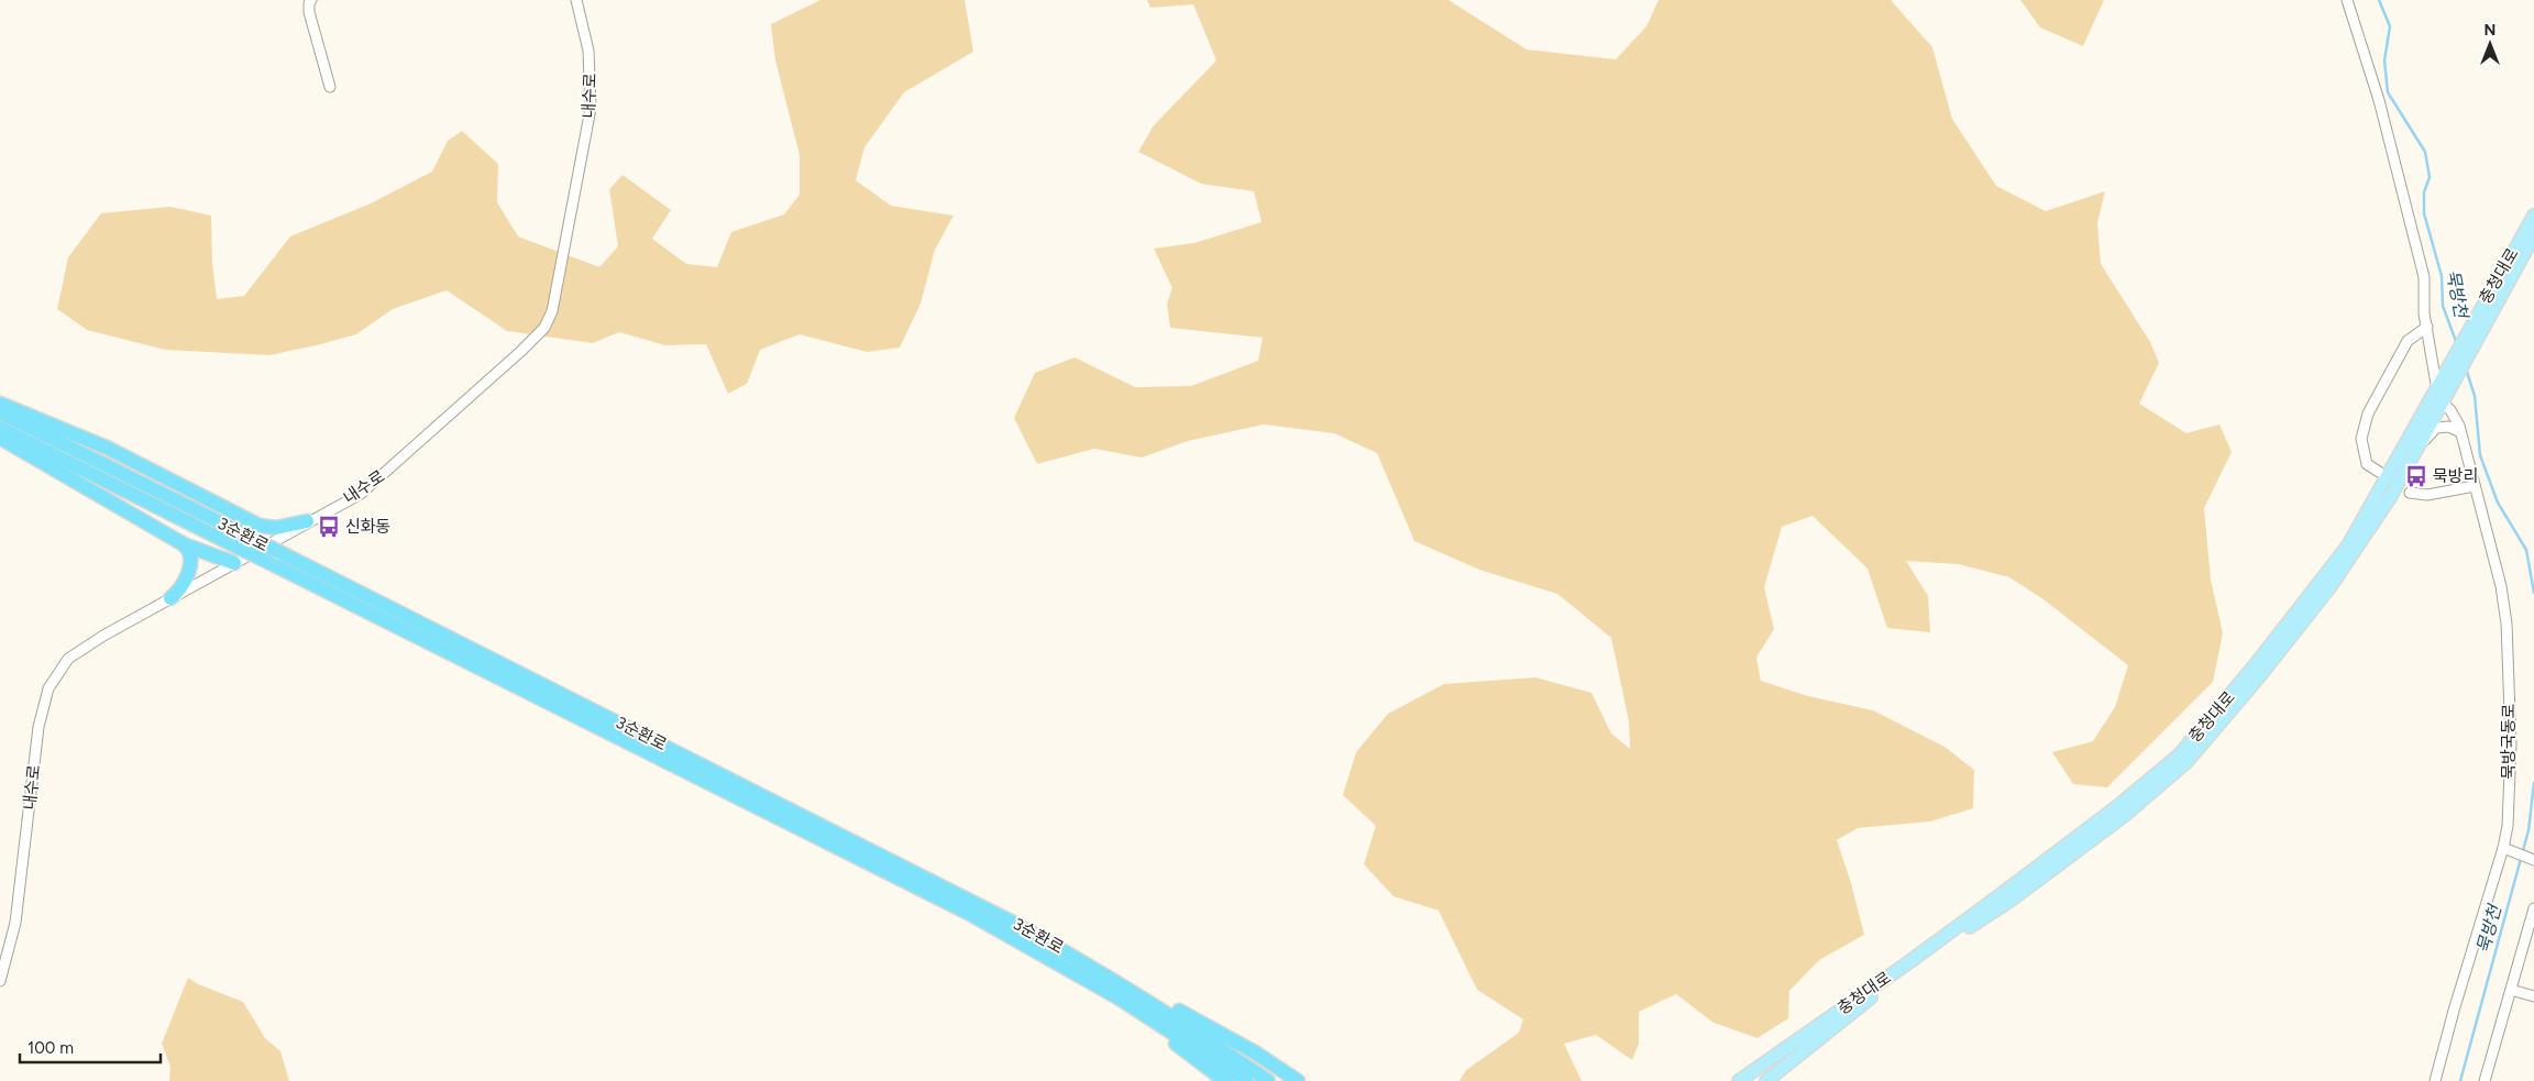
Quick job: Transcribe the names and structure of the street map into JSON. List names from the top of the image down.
{
  "streets": {
    "highway": ["3순환로"],
    "main road": ["충청대로"],
    "street": ["내수로", "묵방국동로"]
  },
  "crossings": [
    ["충청대로", "묵방국동로"]
  ],
  "water": ["묵방천"],
  "places": {
    "bus stop": ["묵방리", "신화동"]
  },
  "scale_bar": "100 m",
  "north": "top"
}
